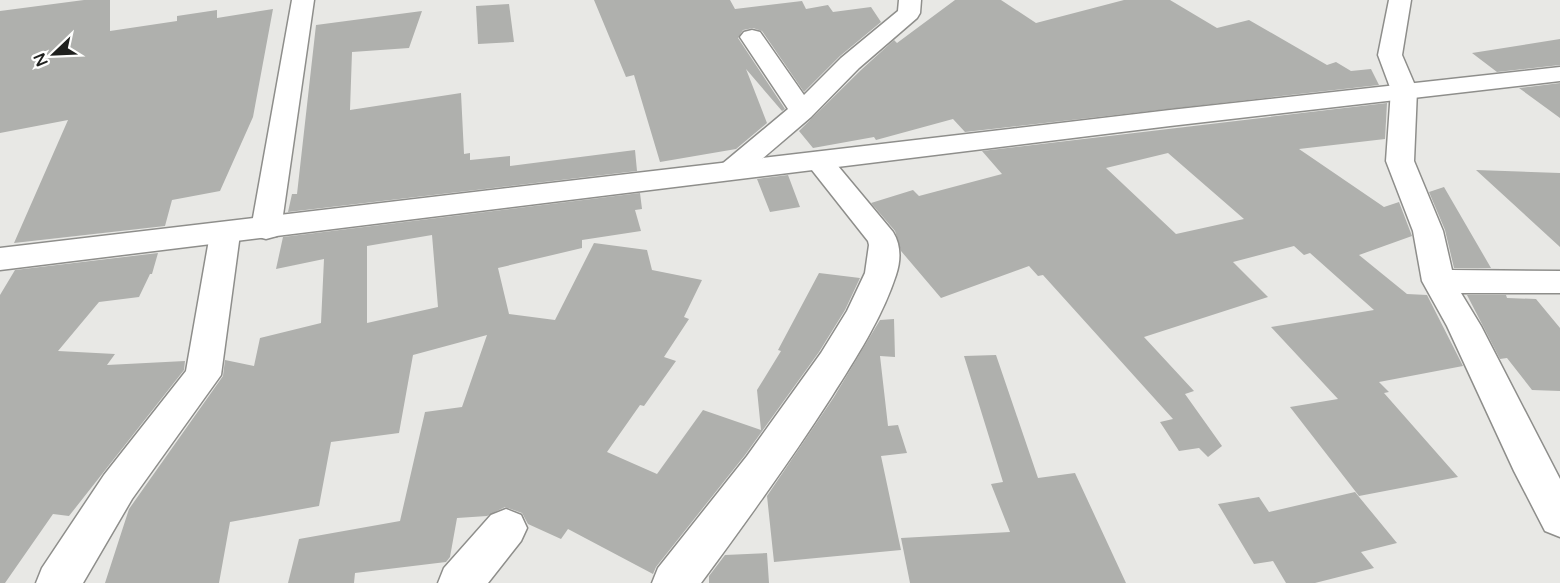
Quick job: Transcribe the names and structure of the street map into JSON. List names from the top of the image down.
{
  "north": "bottom left"
}
